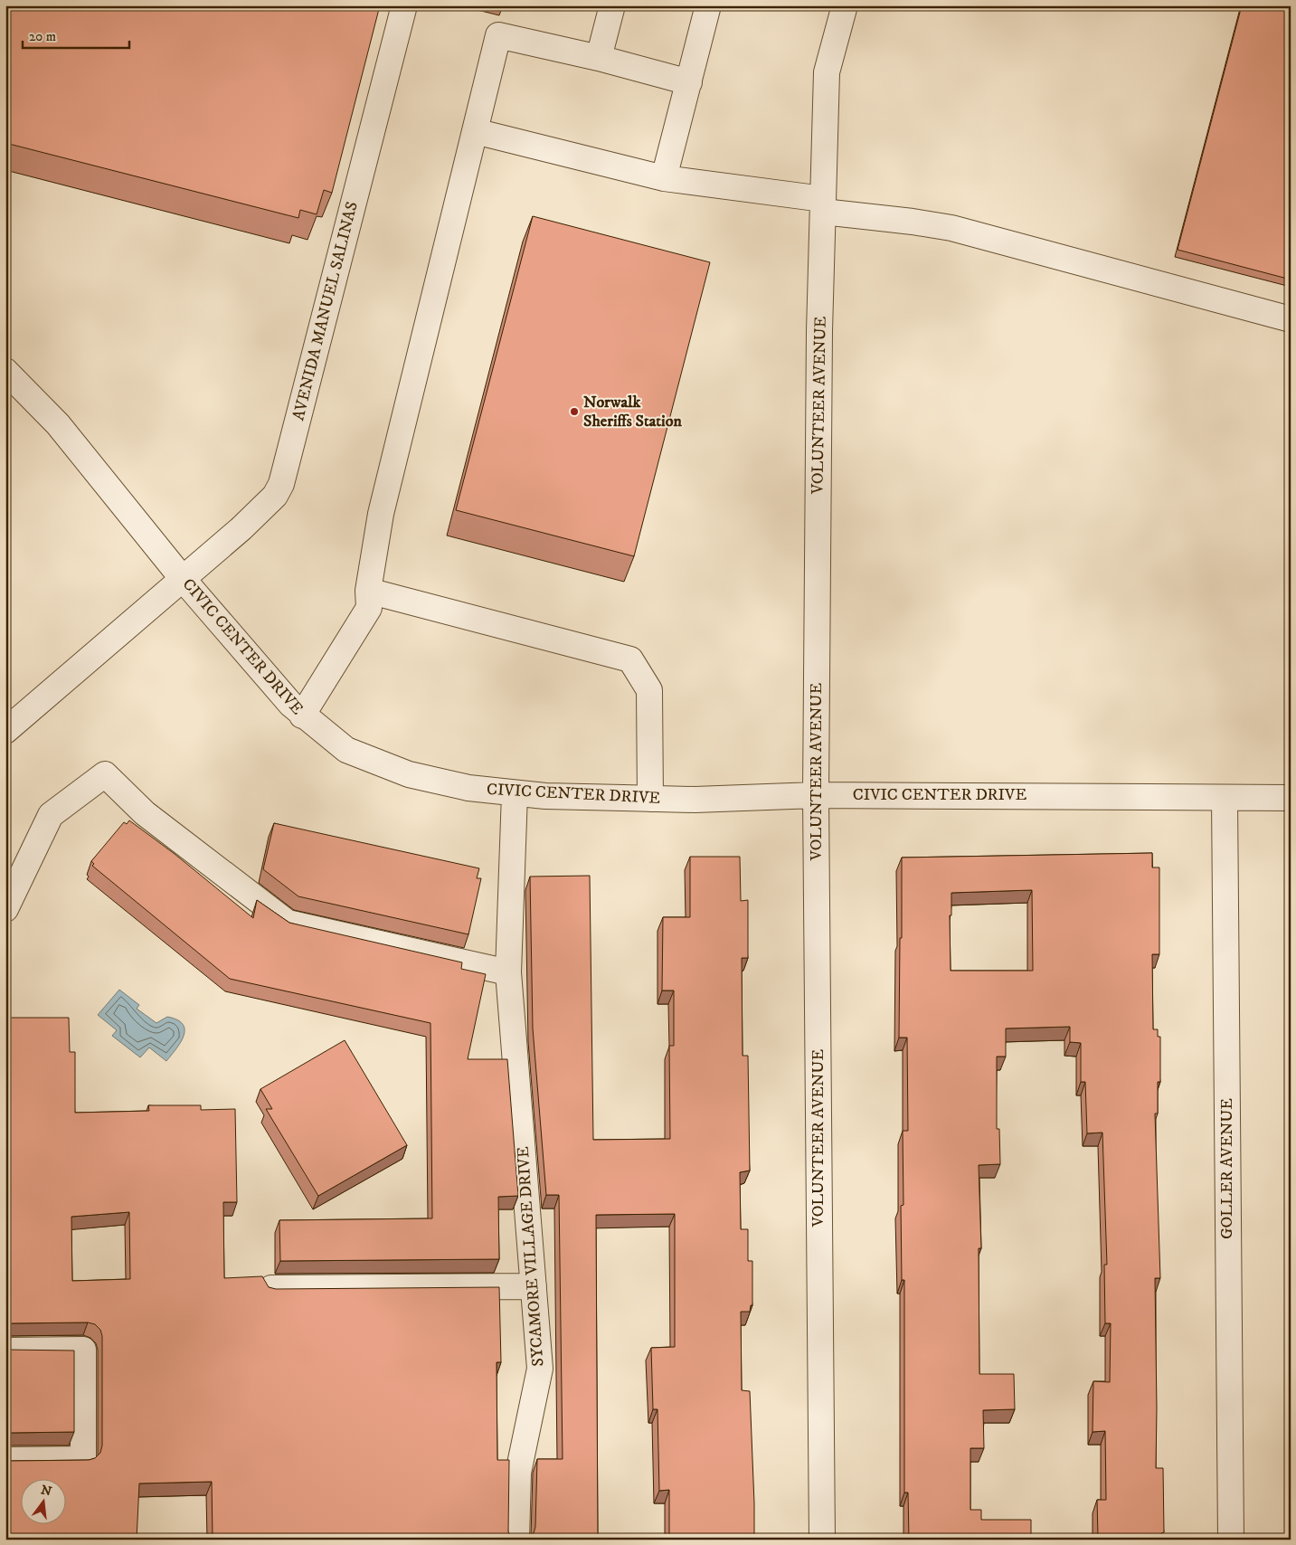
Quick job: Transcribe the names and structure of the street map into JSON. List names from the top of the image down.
{
  "streets": {
    "street": [
      "AVENIDA MANUEL SALINAS",
      "VOLUNTEER AVENUE",
      "CIVIC CENTER DRIVE",
      "GOLLER AVENUE",
      "SYCAMORE VILLAGE DRIVE"
    ]
  },
  "crossings": [
    ["AVENIDA MANUEL SALINAS", "CIVIC CENTER DRIVE"],
    ["VOLUNTEER AVENUE", "CIVIC CENTER DRIVE"],
    ["CIVIC CENTER DRIVE", "GOLLER AVENUE"],
    ["CIVIC CENTER DRIVE", "SYCAMORE VILLAGE DRIVE"]
  ],
  "places": ["Norwalk Sheriffs Station"],
  "scale_bar": "20 m",
  "north": "top"
}
